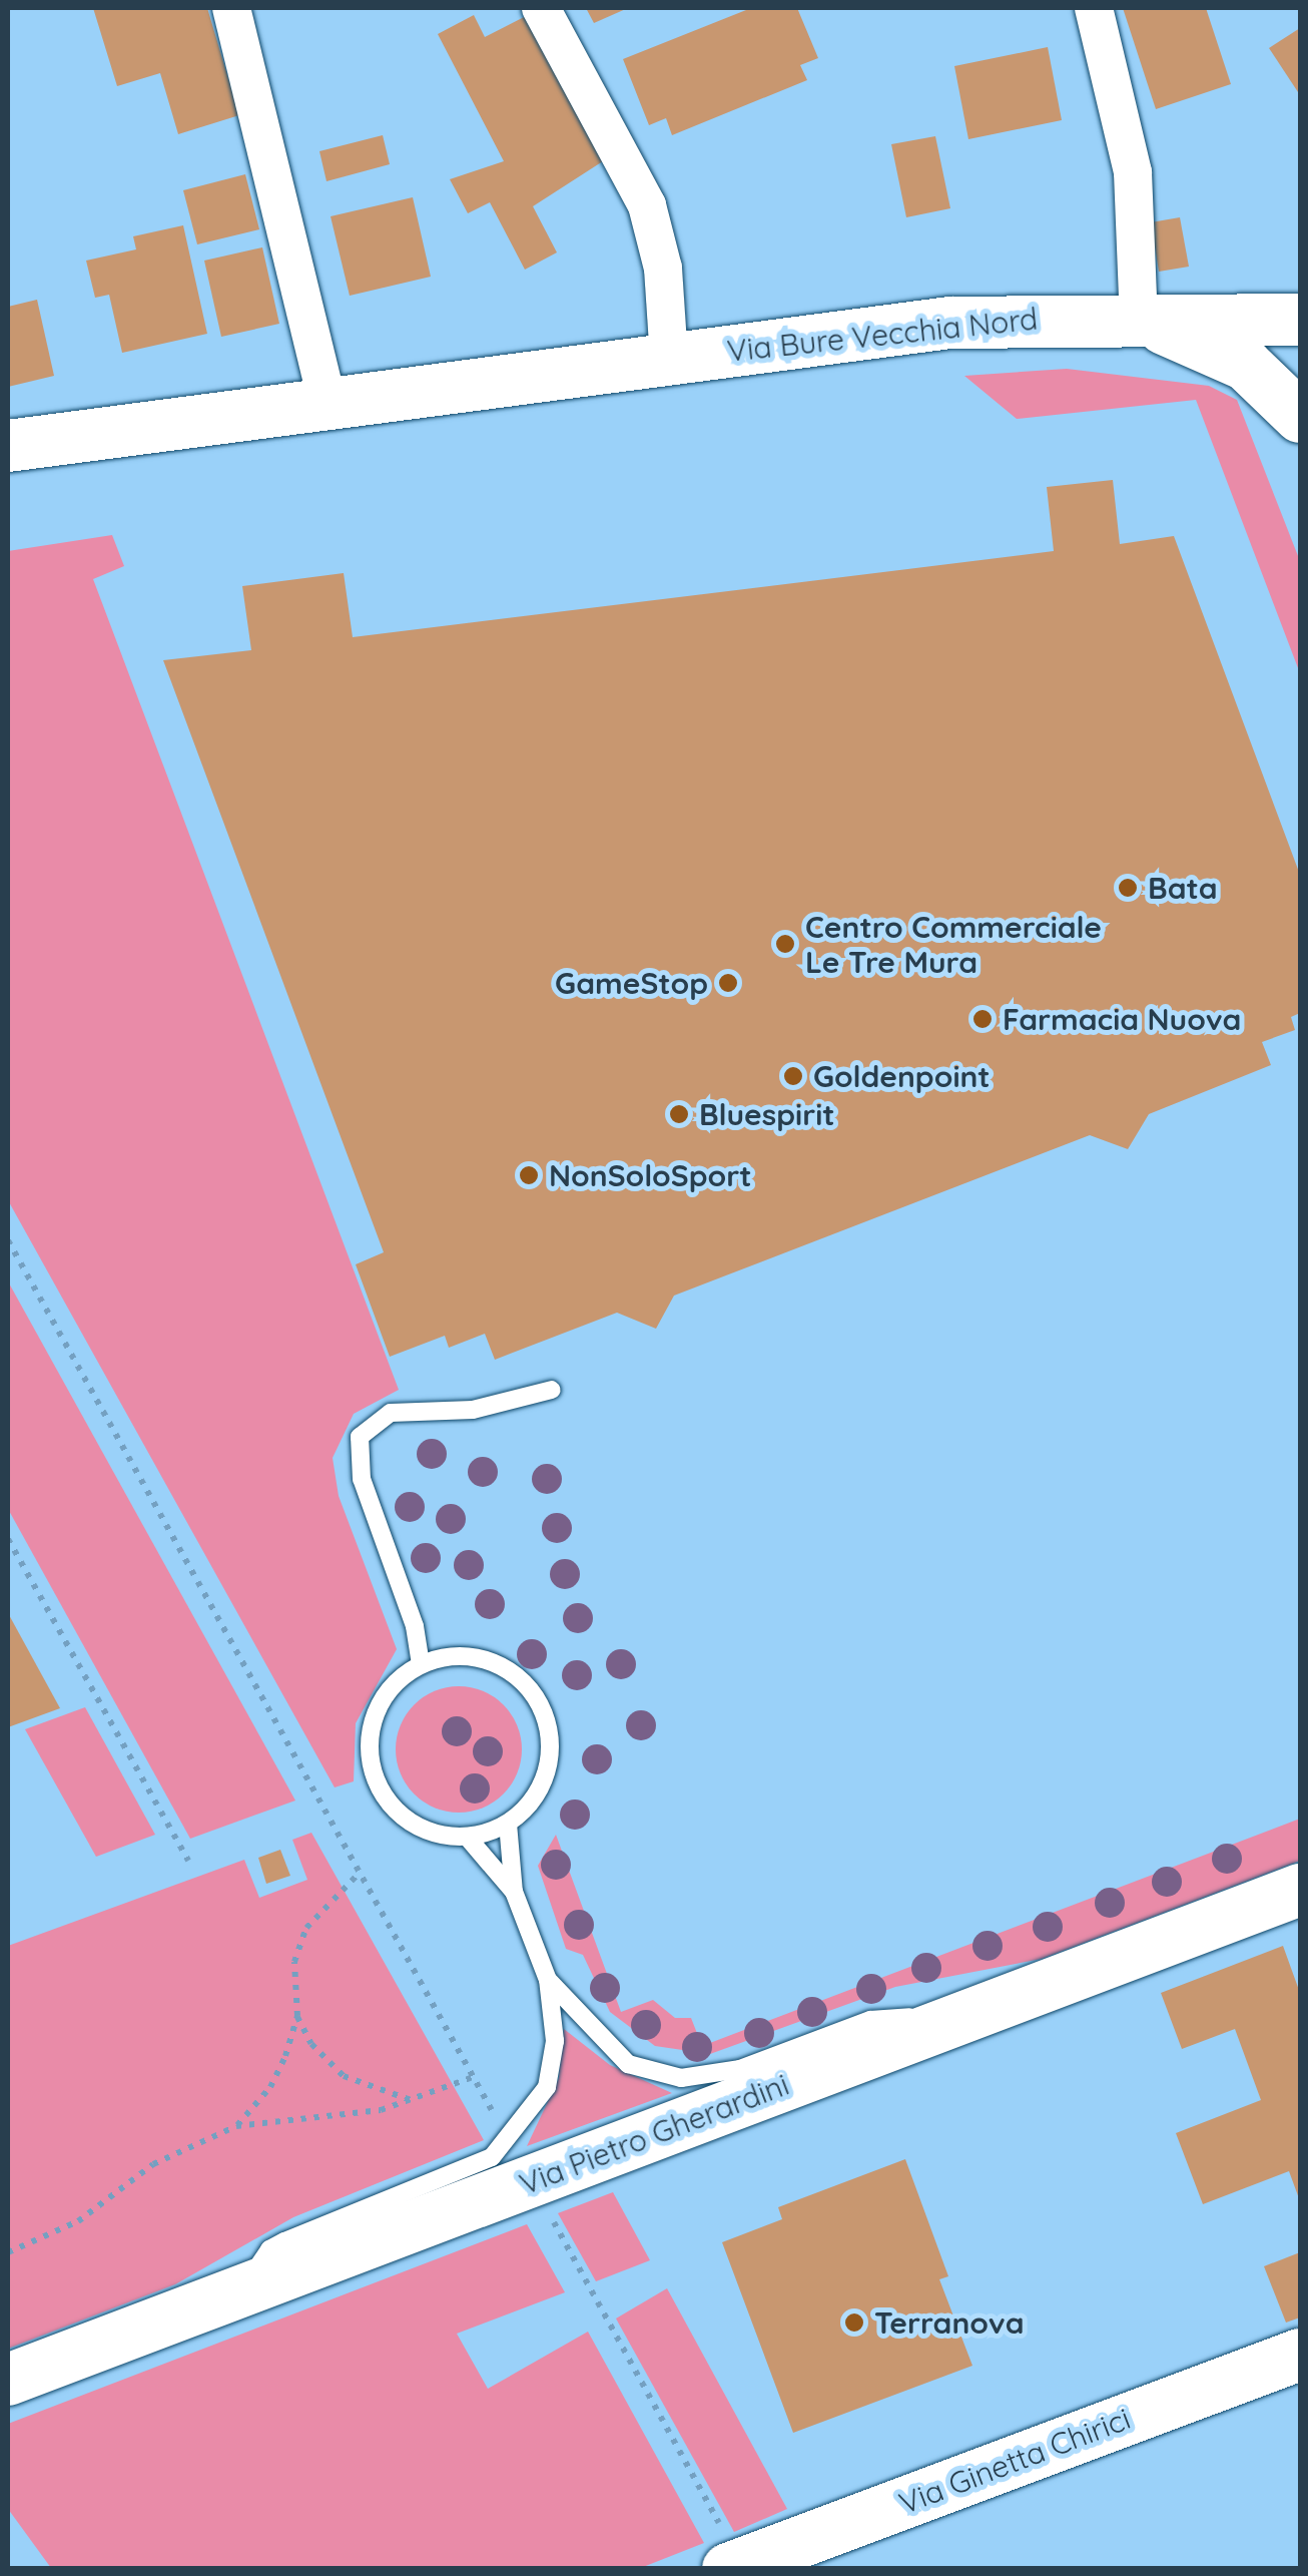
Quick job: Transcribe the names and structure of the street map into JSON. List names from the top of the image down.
{
  "streets": {
    "main road": ["Via Bure Vecchia Nord", "Via Pietro Gherardini", "Via Ginetta Chirici"]
  },
  "places": [
    "Bata",
    "Centro Commerciale Le Tre Mura",
    "GameStop",
    "Farmacia Nuova",
    "Goldenpoint",
    "Bluespirit",
    "NonSoloSport",
    "Terranova"
  ]
}
